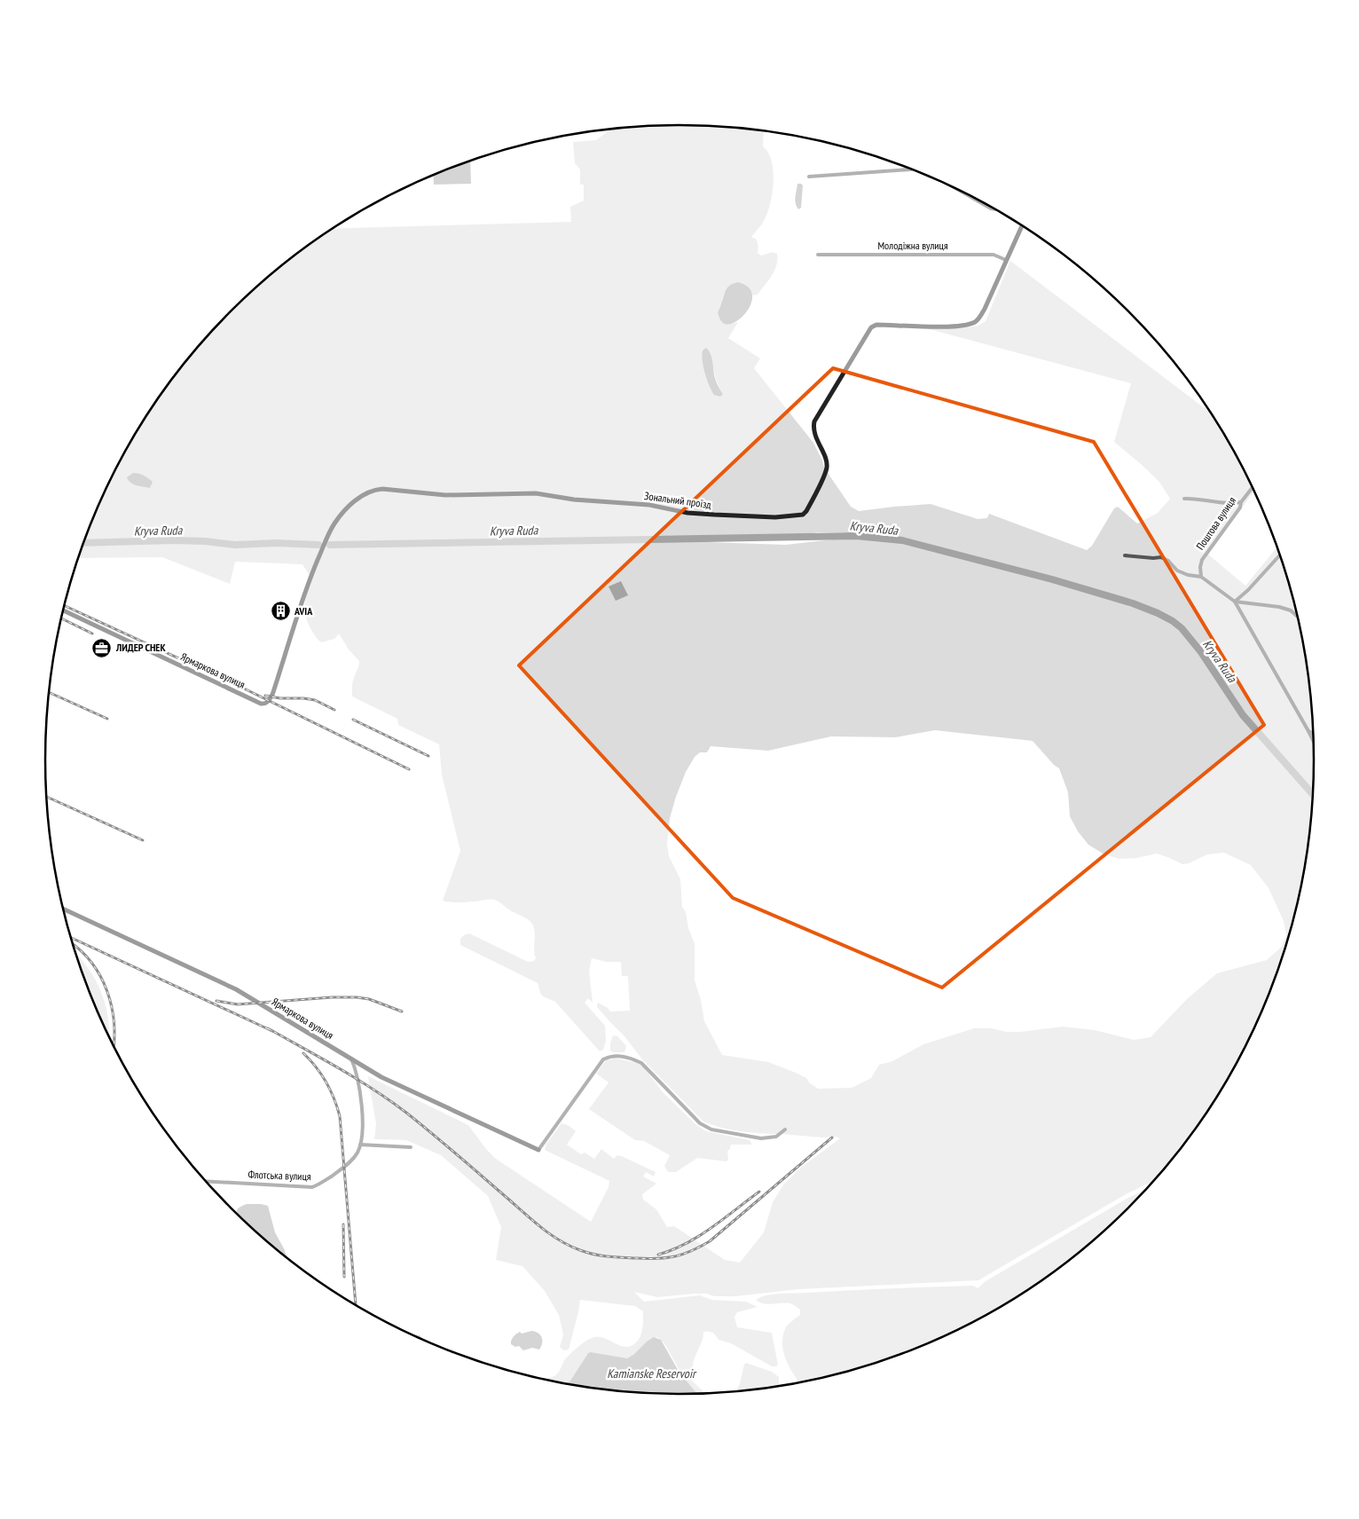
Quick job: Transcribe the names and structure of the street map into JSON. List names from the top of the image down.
{
  "streets": {
    "street": [
      "Молодіжна вулиця",
      "Зональний проїзд",
      "Поштова вулиця",
      "Ярмаркова вулиця",
      "Флотська вулиця"
    ]
  },
  "crossings": [
    ["Молодіжна вулиця", "Зональний проїзд"],
    ["Зональний проїзд", "Ярмаркова вулиця"],
    ["Ярмаркова вулиця", "Флотська вулиця"]
  ],
  "water": ["Kryva Ruda", "Kamianske Reservoir"],
  "places": {
    "building": ["AVIA"],
    "office": ["ЛИДЕР СНЕК"]
  }
}
